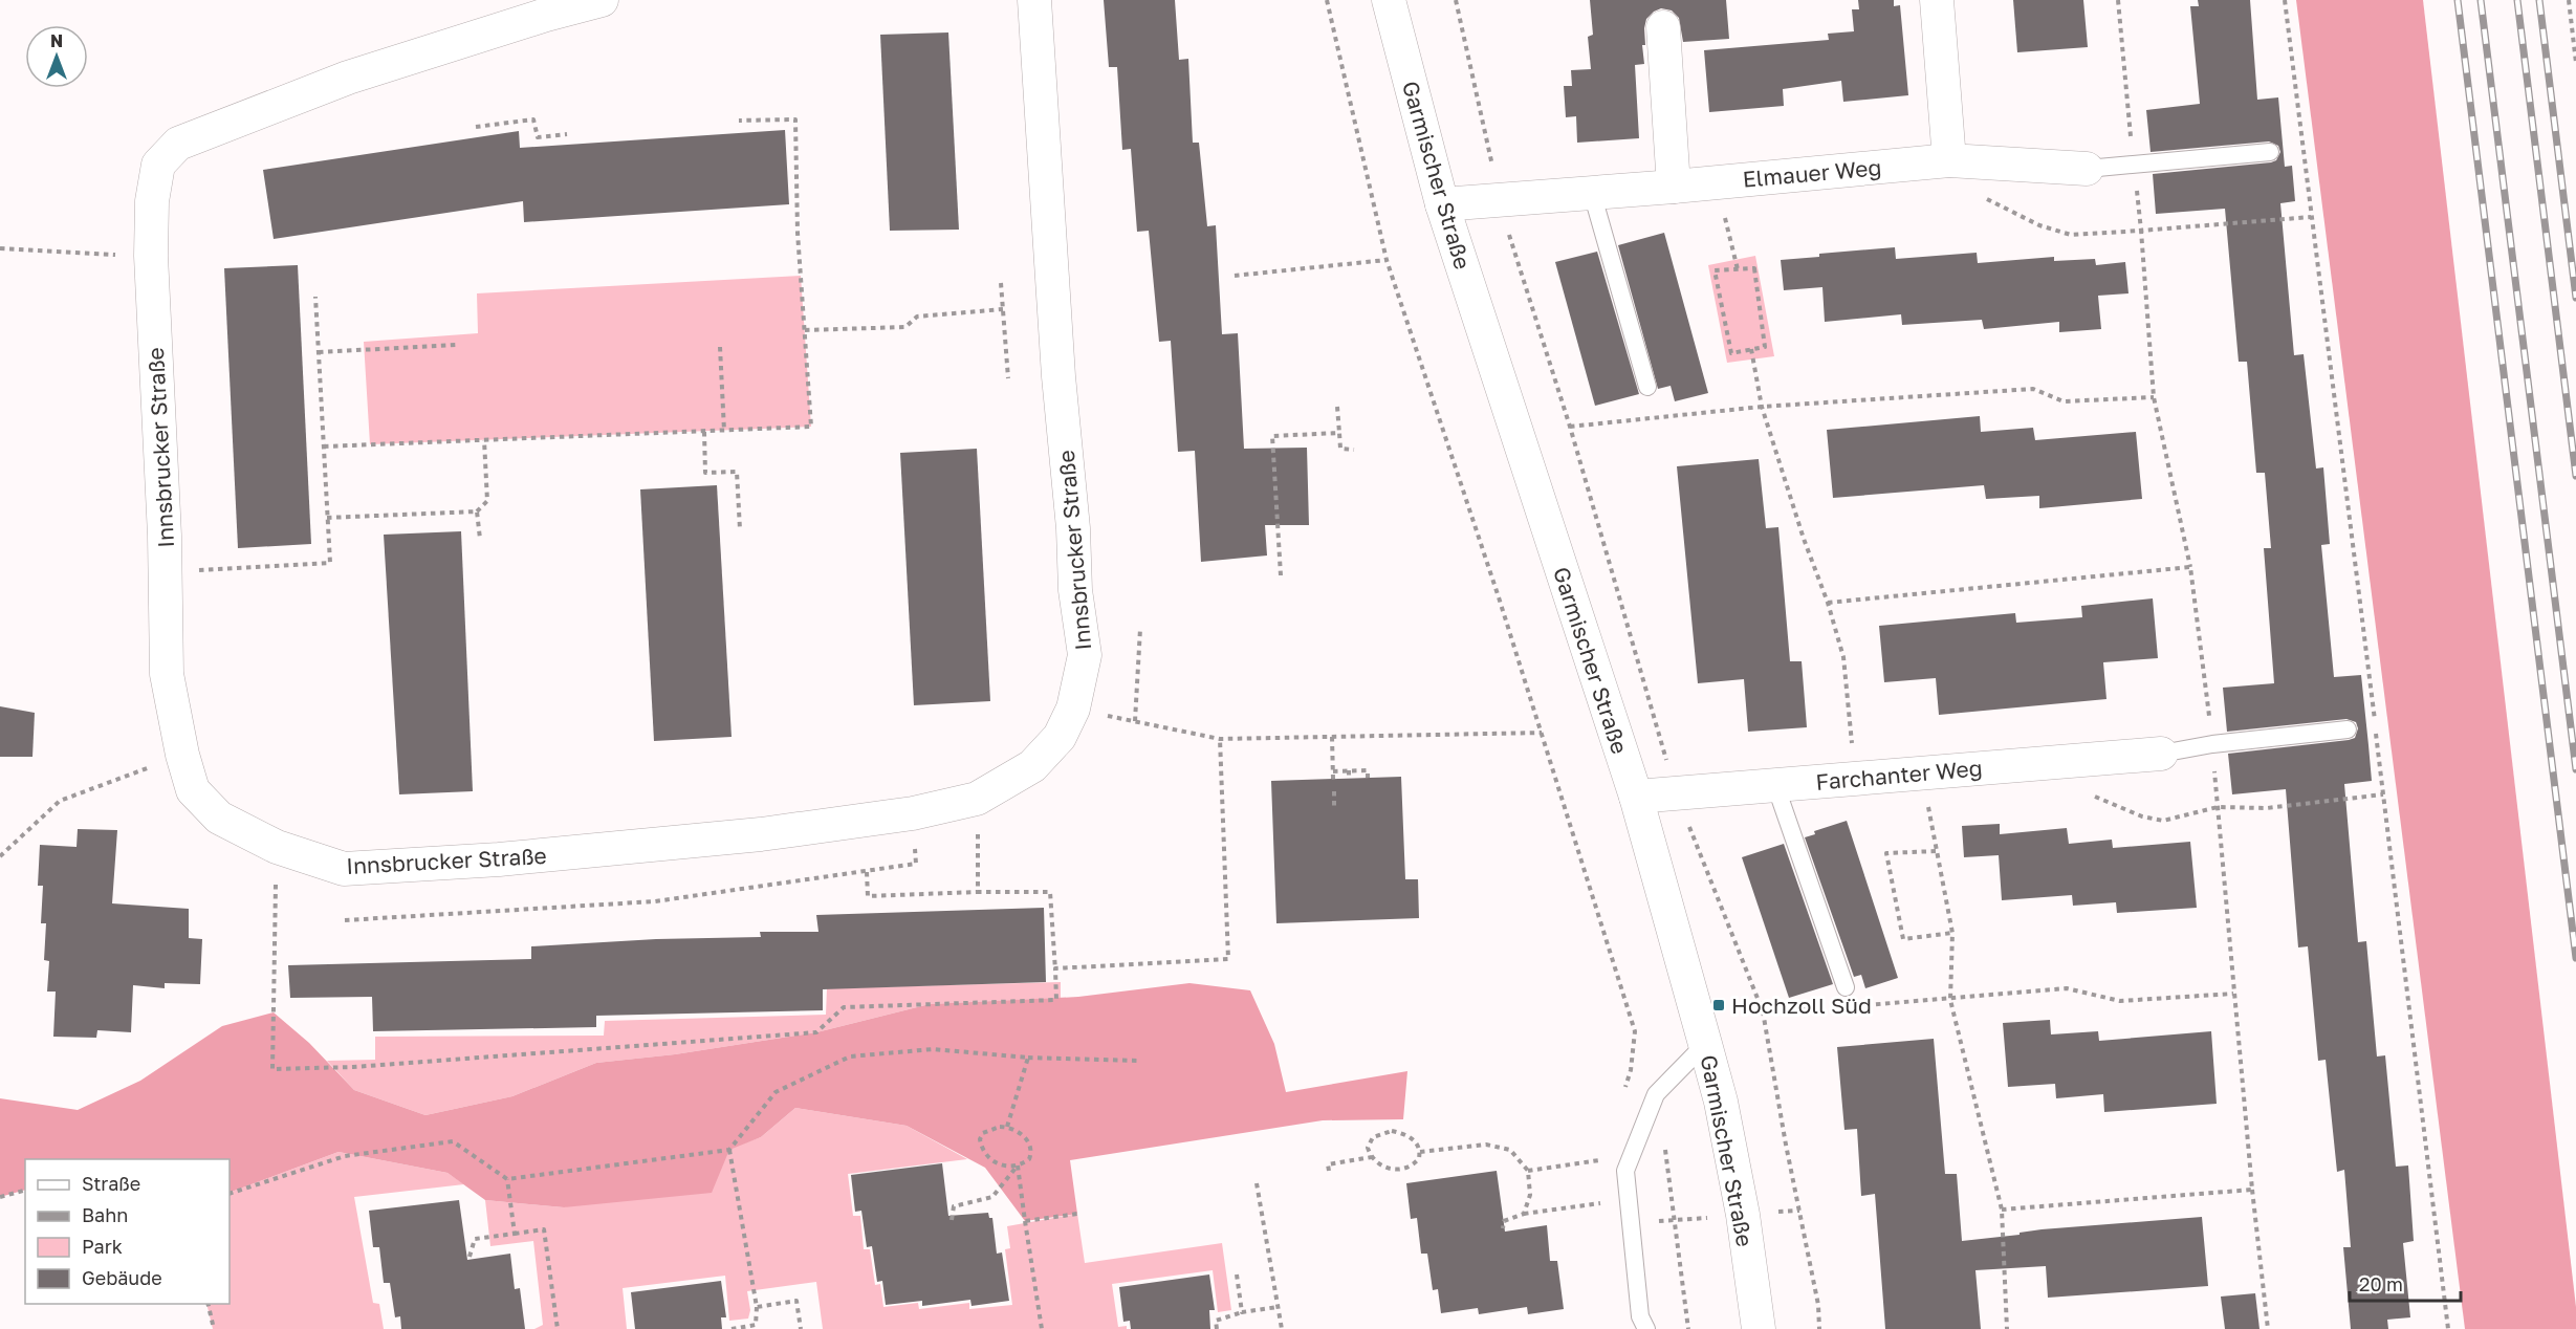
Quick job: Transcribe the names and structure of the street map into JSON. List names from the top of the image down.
{
  "streets": {
    "street": [
      "Elmauer Weg",
      "Garmischer Straße",
      "Innsbrucker Straße",
      "Farchanter Weg"
    ]
  },
  "crossings": [
    ["Elmauer Weg", "Garmischer Straße"],
    ["Garmischer Straße", "Farchanter Weg"]
  ],
  "places": {
    "transit": ["Hochzoll Süd"]
  },
  "legend": [
    "Straße",
    "Bahn",
    "Park",
    "Gebäude"
  ],
  "scale_bar": "20 m",
  "north": "top"
}
